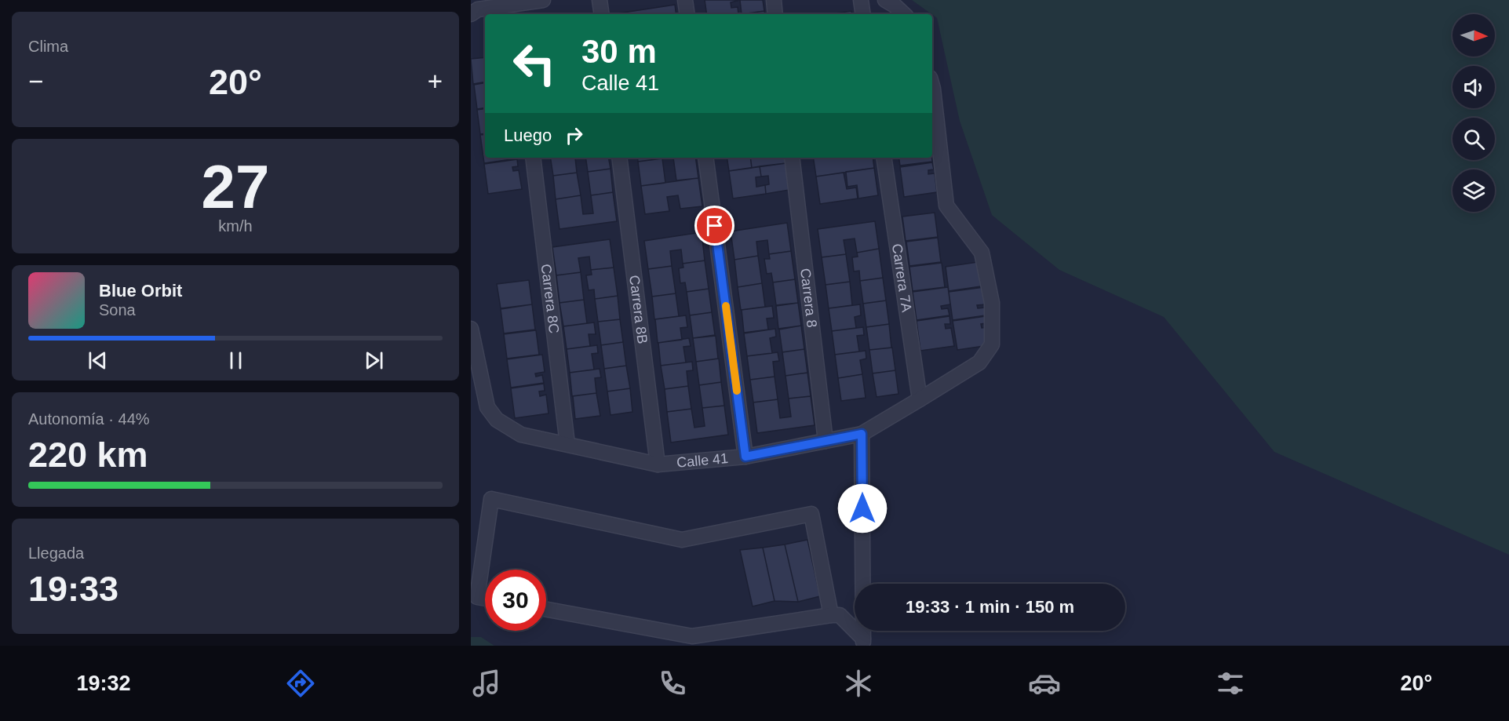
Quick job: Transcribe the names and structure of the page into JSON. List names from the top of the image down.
{
  "streets": {
    "street": [
      "Carrera 7A",
      "Carrera 8",
      "Carrera 8C",
      "Carrera 8B",
      "Calle 41"
    ]
  },
  "crossings": [
    ["Carrera 7A", "Calle 41"],
    ["Carrera 8", "Calle 41"],
    ["Carrera 8C", "Calle 41"],
    ["Carrera 8B", "Calle 41"]
  ],
  "north": "right",
  "page": {
    "tile": [
      "Clima",
      ["27", "km/h"],
      ["Autonomía · 44%", "220 km"],
      ["Llegada", "19:33"]
    ],
    "turn": ["30 m", "Calle 41"],
    "heat": ["−", "20°", "+"],
    "then": "Luego",
    "song": ["Blue Orbit", "Sona"],
    "limit": "30",
    "trip": "19:33 · 1 min · 150 m",
    "tabs": ["19:32", "20°"]
  }
}
